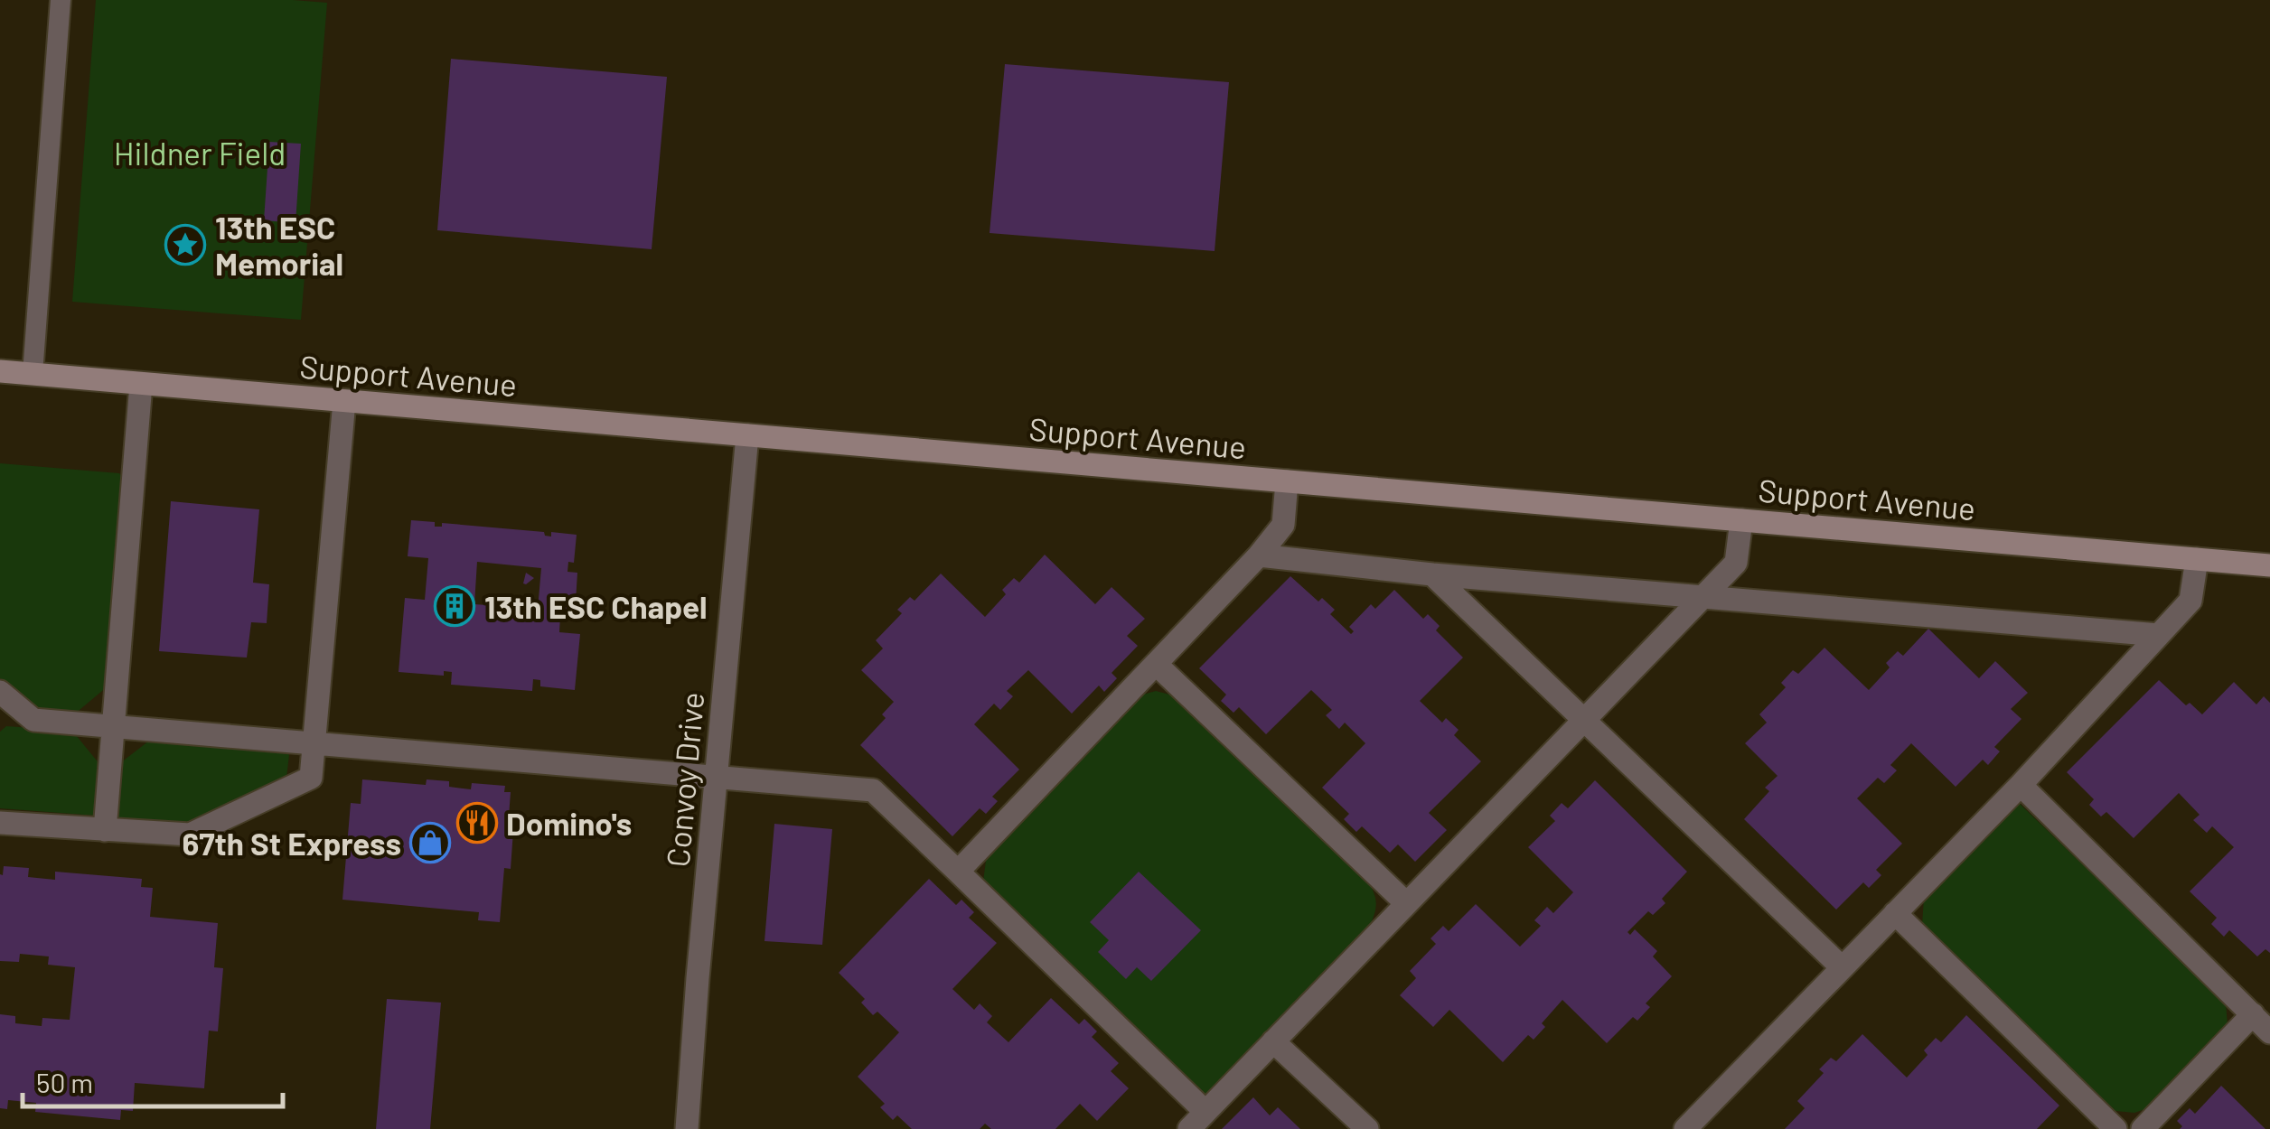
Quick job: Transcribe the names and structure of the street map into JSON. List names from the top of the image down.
{
  "streets": {
    "street": ["Support Avenue", "Convoy Drive"]
  },
  "crossings": [
    ["Support Avenue", "Convoy Drive"]
  ],
  "parks": ["Hildner Field"],
  "places": {
    "place": ["13th ESC Memorial"],
    "building": ["13th ESC Chapel"],
    "restaurant": ["Domino's"],
    "shop": ["67th St Express"]
  },
  "scale_bar": "50 m"
}
